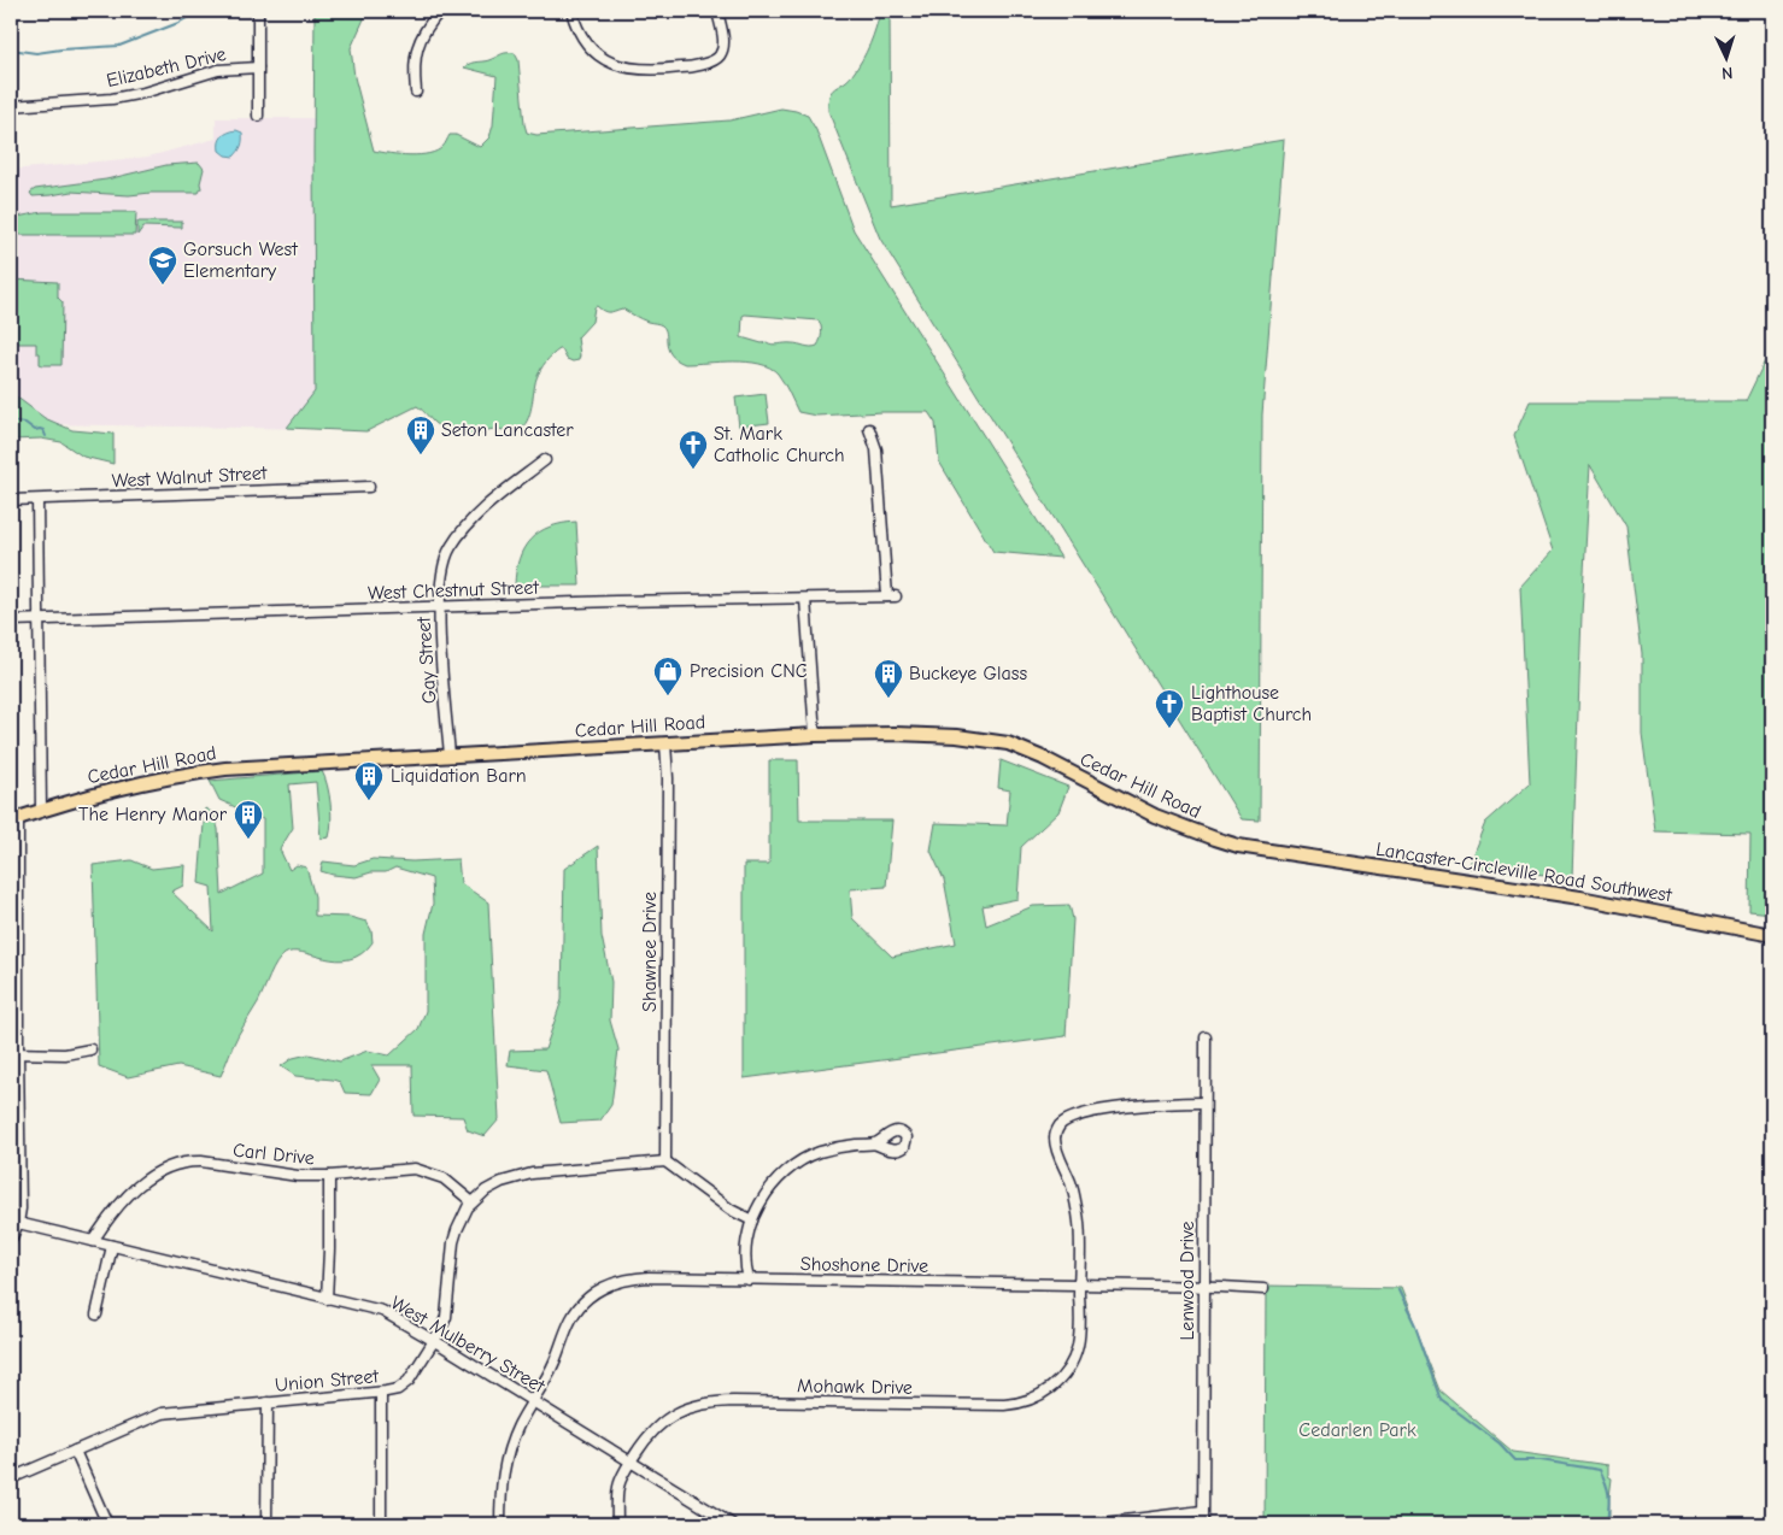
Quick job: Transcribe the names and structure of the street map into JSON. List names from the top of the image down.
{
  "streets": {
    "main road": ["Cedar Hill Road", "Lancaster-Circleville Road Southwest"],
    "street": [
      "Elizabeth Drive",
      "West Walnut Street",
      "West Chestnut Street",
      "Gay Street",
      "Shawnee Drive",
      "Carl Drive",
      "Shoshone Drive",
      "Lenwood Drive",
      "West Mulberry Street",
      "Union Street",
      "Mohawk Drive"
    ]
  },
  "crossings": [
    ["West Chestnut Street", "Gay Street"],
    ["Gay Street", "Cedar Hill Road"],
    ["Cedar Hill Road", "Lancaster-Circleville Road Southwest"],
    ["Cedar Hill Road", "Shawnee Drive"],
    ["Shawnee Drive", "Union Street"],
    ["Carl Drive", "West Mulberry Street"],
    ["Carl Drive", "Union Street"],
    ["Shoshone Drive", "Lenwood Drive"],
    ["Shoshone Drive", "West Mulberry Street"],
    ["Shoshone Drive", "Mohawk Drive"],
    ["Lenwood Drive", "Mohawk Drive"],
    ["West Mulberry Street", "Union Street"],
    ["West Mulberry Street", "Mohawk Drive"]
  ],
  "parks": ["Cedarlen Park"],
  "places": {
    "school or university": ["Gorsuch West Elementary"],
    "building": [
      "Seton Lancaster",
      "Buckeye Glass",
      "Liquidation Barn",
      "The Henry Manor"
    ],
    "church": ["St. Mark Catholic Church", "Lighthouse Baptist Church"],
    "shop": ["Precision CNC"]
  },
  "north": "bottom"
}
